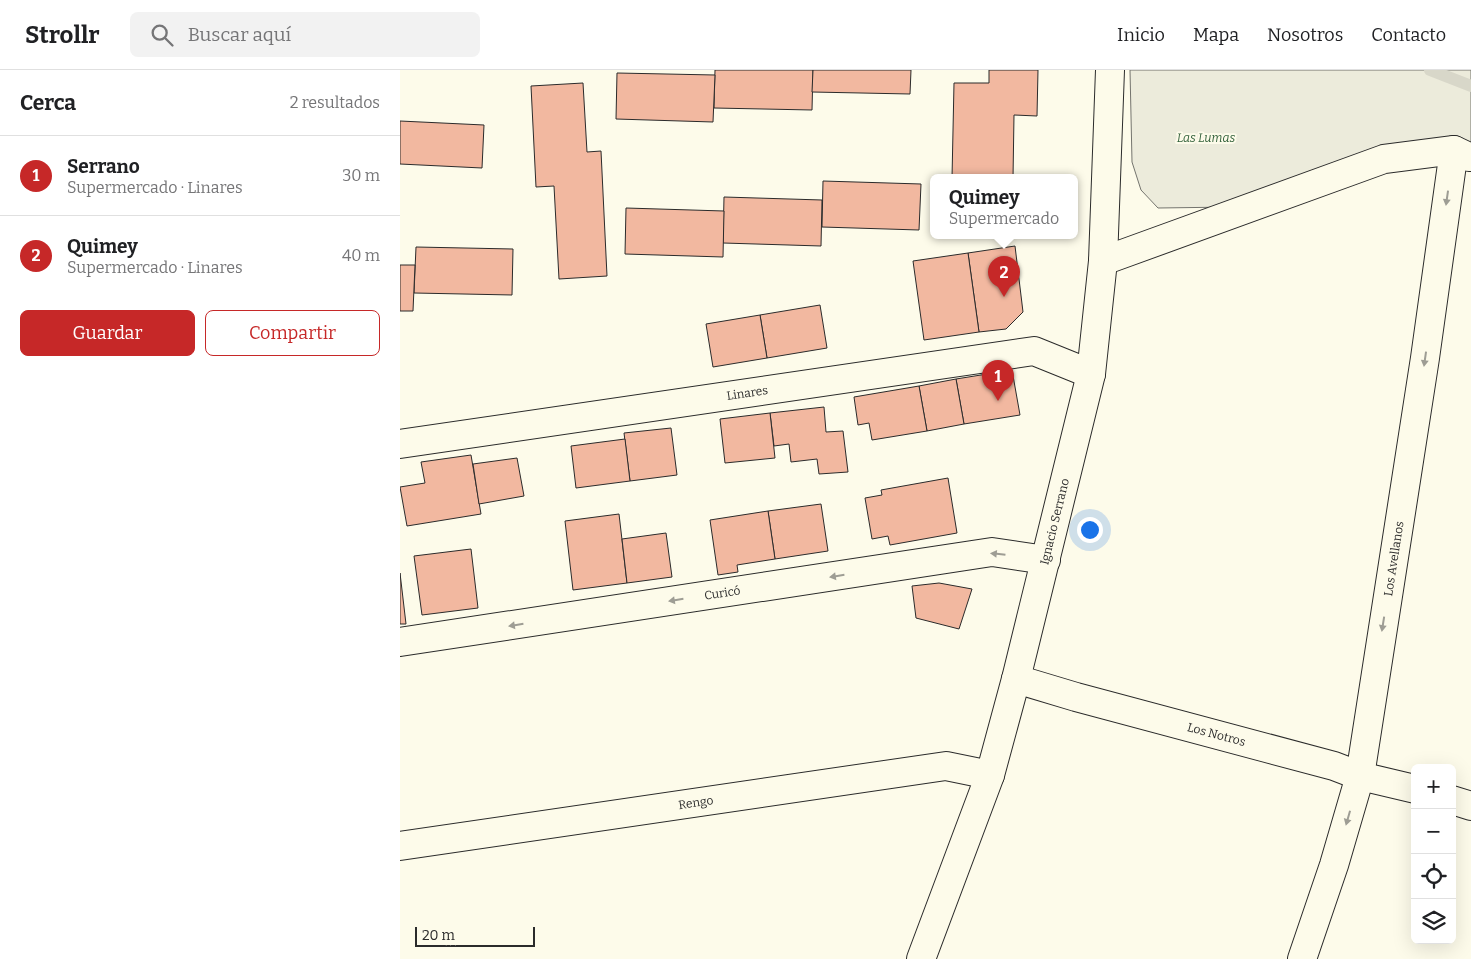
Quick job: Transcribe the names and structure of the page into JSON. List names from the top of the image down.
{
  "streets": {
    "street": [
      "Linares",
      "Ignacio Serrano",
      "Los Avellanos",
      "Curicó",
      "Los Notros",
      "Rengo"
    ]
  },
  "crossings": [
    ["Linares", "Ignacio Serrano"],
    ["Ignacio Serrano", "Curicó"],
    ["Ignacio Serrano", "Los Notros"],
    ["Ignacio Serrano", "Rengo"],
    ["Los Avellanos", "Los Notros"]
  ],
  "one_way": ["Los Avellanos", "Curicó"],
  "parks": ["Las Lumas"],
  "scale_bar": "20 m",
  "page": {
    "header": "Strollr",
    "search": "Buscar aquí",
    "nav": [
      "Inicio",
      "Mapa",
      "Nosotros",
      "Contacto"
    ],
    "heading": ["Cerca", "2 resultados"],
    "list": [
      {
        "mark": "1",
        "name": "Serrano",
        "note": "Supermercado · Linares",
        "value": "30 m"
      },
      {
        "mark": "2",
        "name": "Quimey",
        "note": "Supermercado · Linares",
        "value": "40 m"
      }
    ],
    "popup": ["Quimey", "Supermercado"],
    "pins": ["2", "1"],
    "buttons": ["Guardar", "Compartir"],
    "map_buttons": ["+", "−"],
    "scale": "20 m"
  }
}
